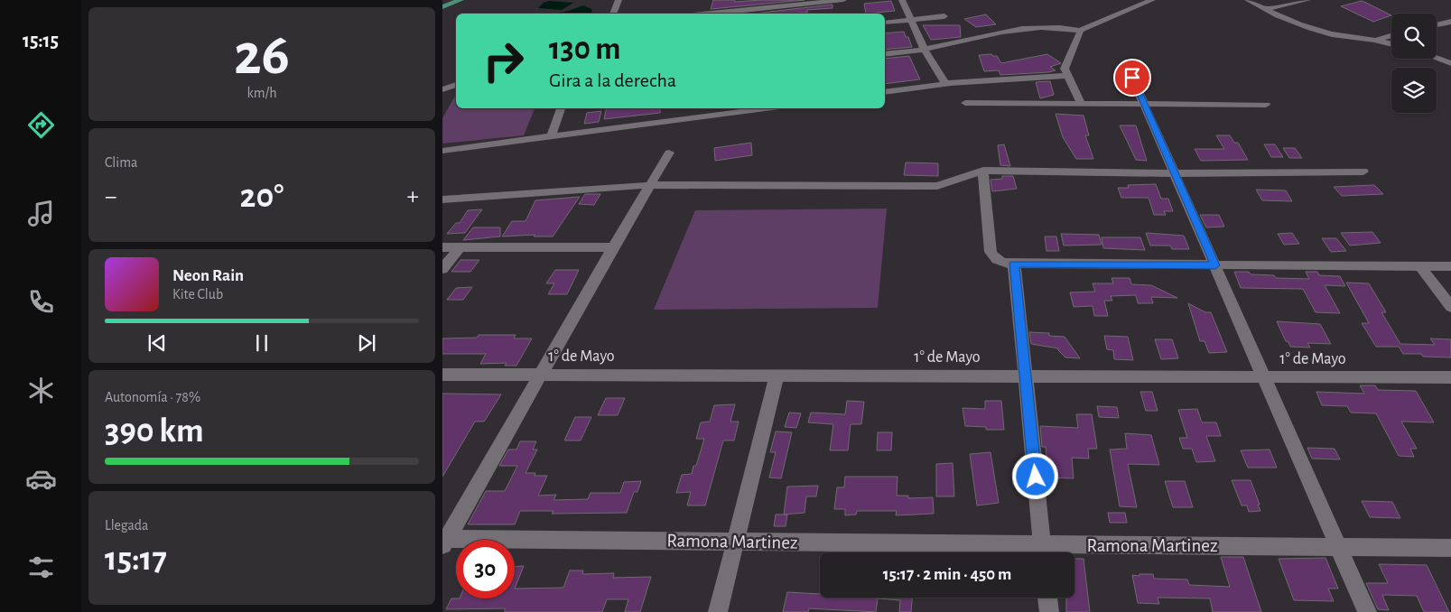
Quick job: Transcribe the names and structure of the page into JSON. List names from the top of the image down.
{
  "streets": {
    "street": ["1° de Mayo", "Ramona Martinez"]
  },
  "page": {
    "tabs": "15:15",
    "tile": [
      ["26", "km/h"],
      "Clima",
      ["Autonomía · 78%", "390 km"],
      ["Llegada", "15:17"]
    ],
    "turn": ["130 m", "Gira a la derecha"],
    "heat": ["−", "20°", "+"],
    "song": ["Neon Rain", "Kite Club"],
    "limit": "30",
    "trip": "15:17 · 2 min · 450 m"
  }
}
